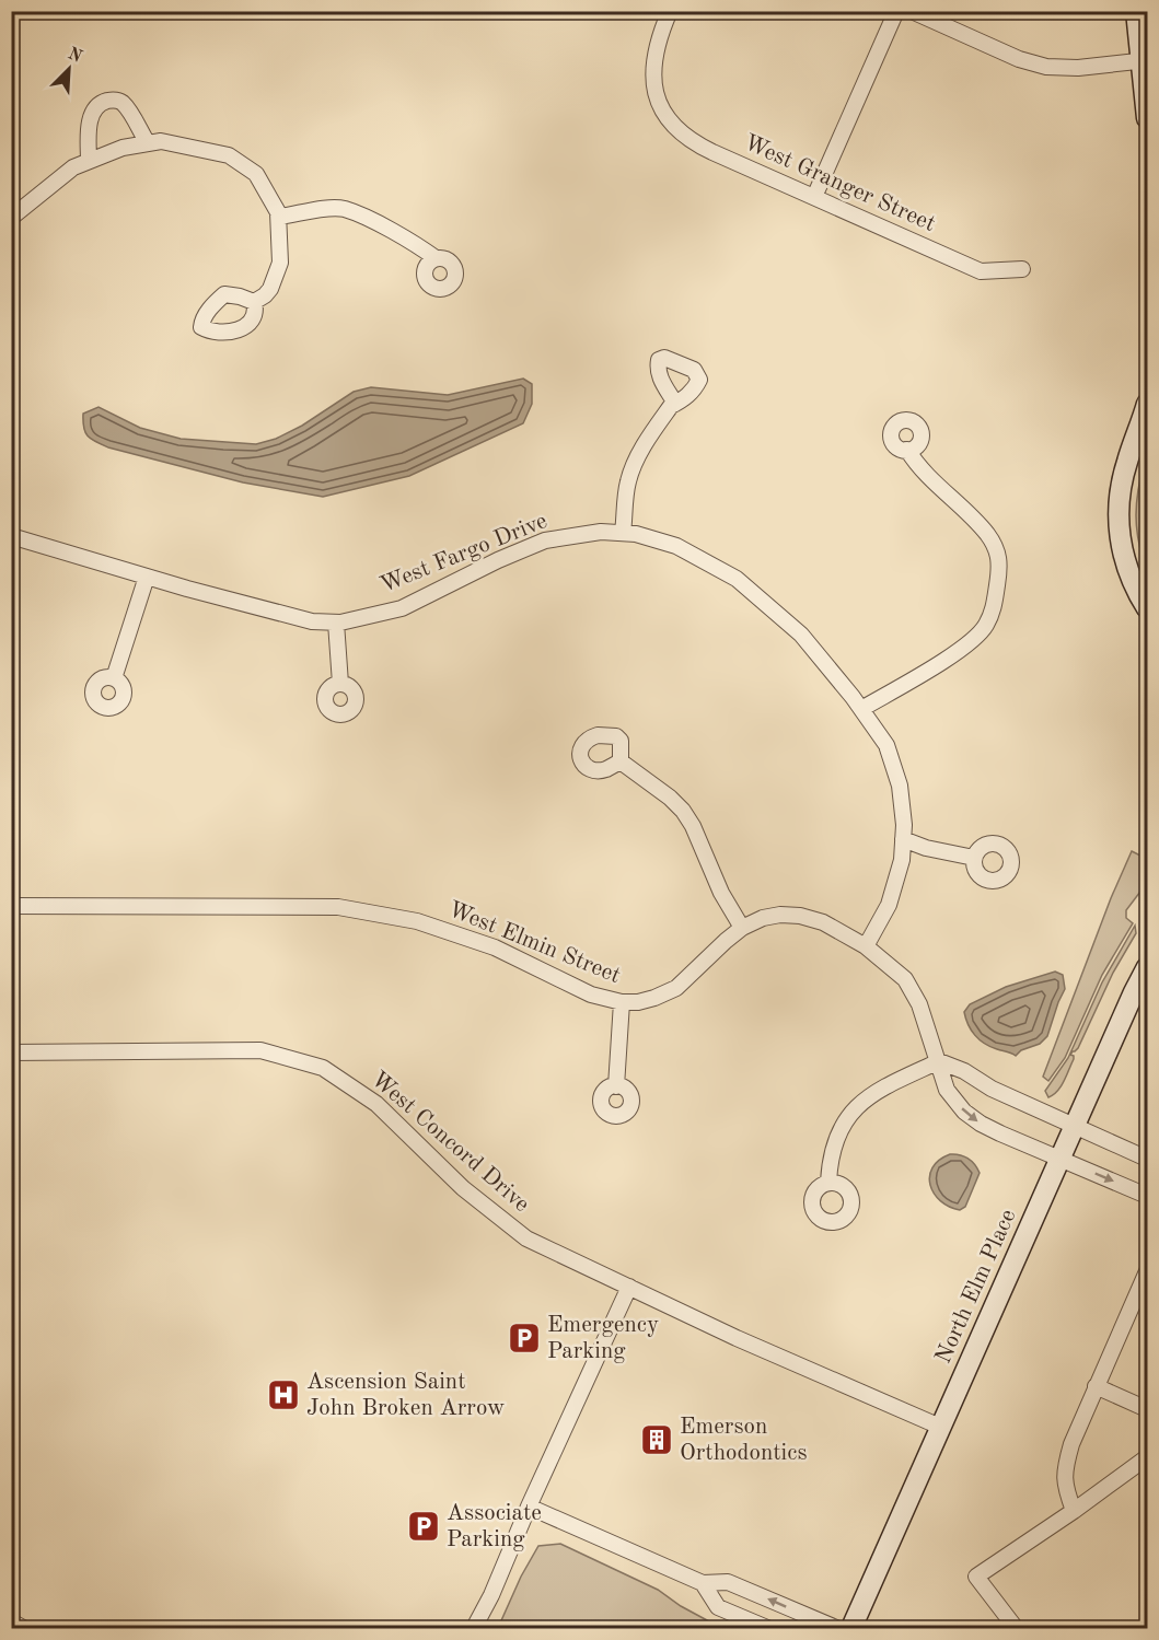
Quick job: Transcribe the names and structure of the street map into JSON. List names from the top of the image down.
{
  "streets": {
    "main road": ["North Elm Place"],
    "street": [
      "West Granger Street",
      "West Fargo Drive",
      "West Elmin Street",
      "West Concord Drive"
    ]
  },
  "crossings": [
    ["West Fargo Drive", "West Elmin Street"],
    ["West Elmin Street", "North Elm Place"],
    ["West Concord Drive", "North Elm Place"]
  ],
  "places": {
    "parking": ["Emergency Parking", "Associate Parking"],
    "hospital": ["Ascension Saint John Broken Arrow"],
    "building": ["Emerson Orthodontics"]
  },
  "north": "top right"
}
